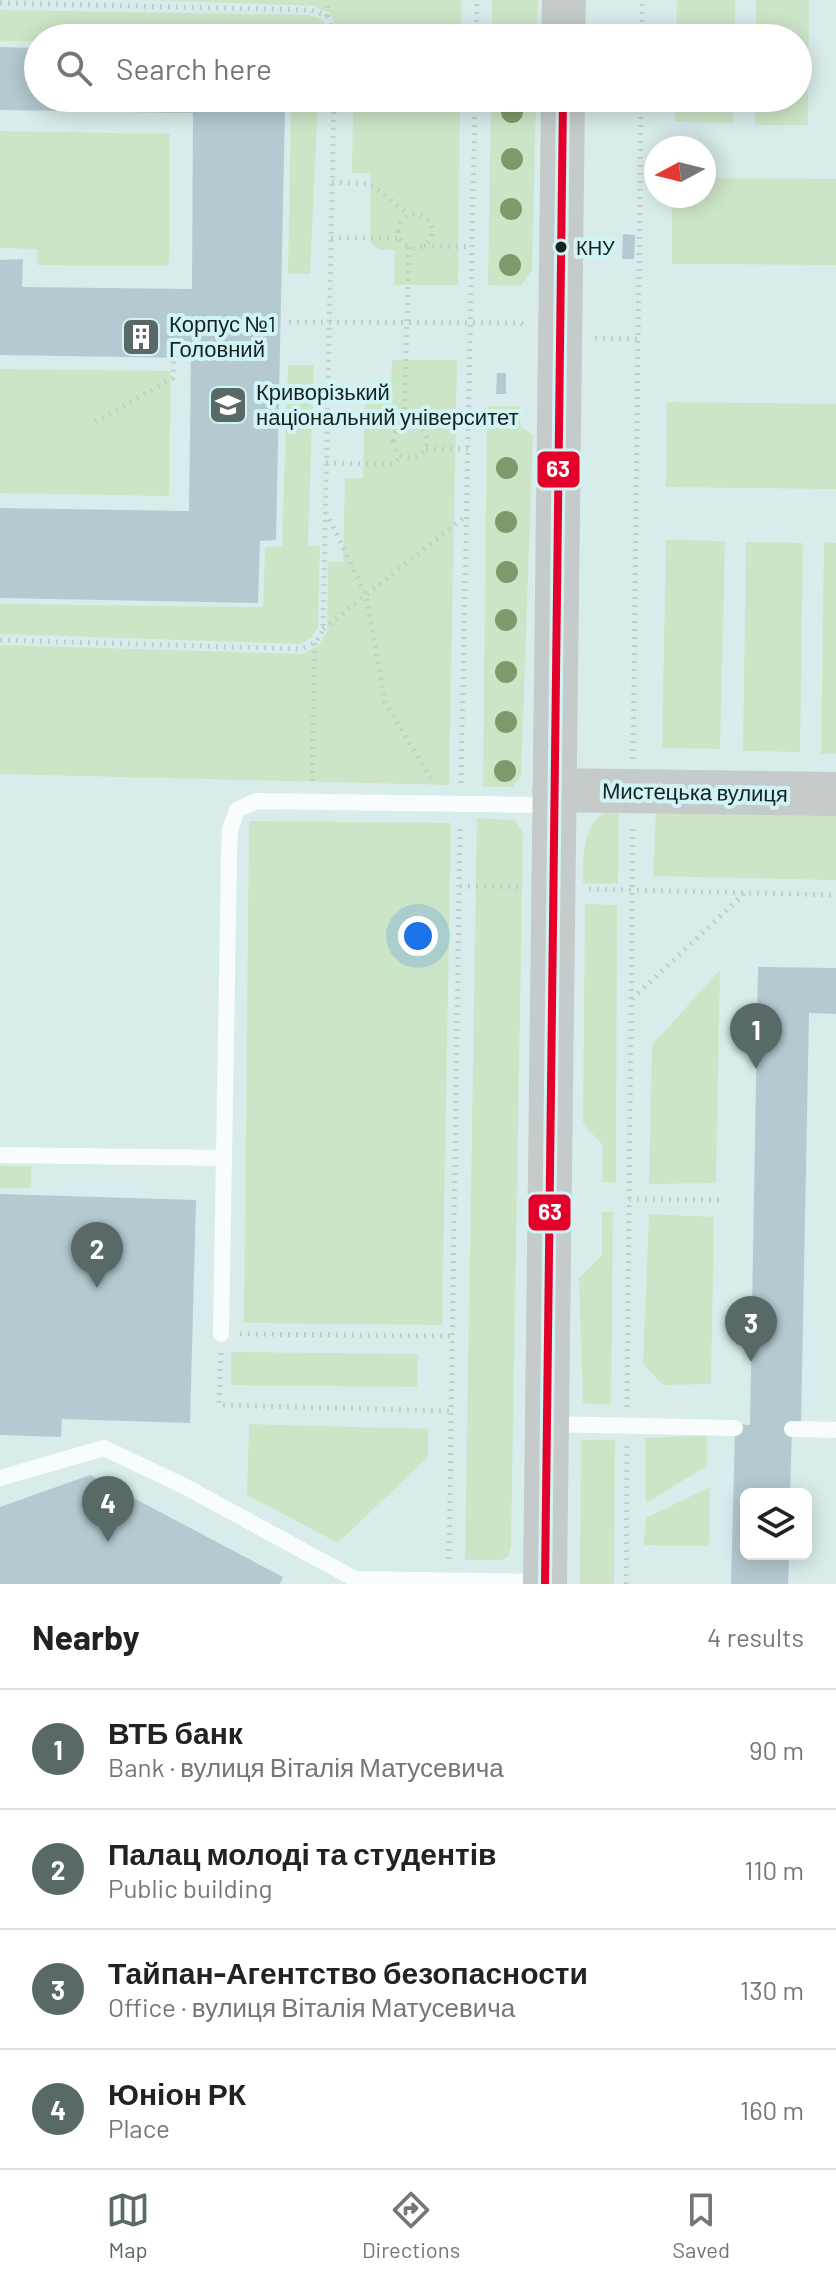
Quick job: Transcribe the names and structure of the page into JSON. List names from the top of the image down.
{
  "streets": {
    "street": ["Мистецька вулиця"]
  },
  "places": {
    "other": ["КНУ"],
    "building": ["Корпус №1 Головний"],
    "school or university": ["Криворізький національний університет"]
  },
  "lines": ["transit line 63"],
  "north": "left",
  "page": {
    "search": "Search here",
    "pins": [
      "1",
      "2",
      "3",
      "4"
    ],
    "heading": ["Nearby", "4 results"],
    "list": [
      {
        "mark": "1",
        "name": "ВТБ банк",
        "note": "Bank · вулиця Віталія Матусевича",
        "value": "90 m"
      },
      {
        "mark": "2",
        "name": "Палац молоді та студентів",
        "note": "Public building",
        "value": "110 m"
      },
      {
        "mark": "3",
        "name": "Тайпан-Агентство безопасности",
        "note": "Office · вулиця Віталія Матусевича",
        "value": "130 m"
      },
      {
        "mark": "4",
        "name": "Юніон РК",
        "note": "Place",
        "value": "160 m"
      }
    ],
    "nav": ["Map", "Directions", "Saved"]
  }
}
